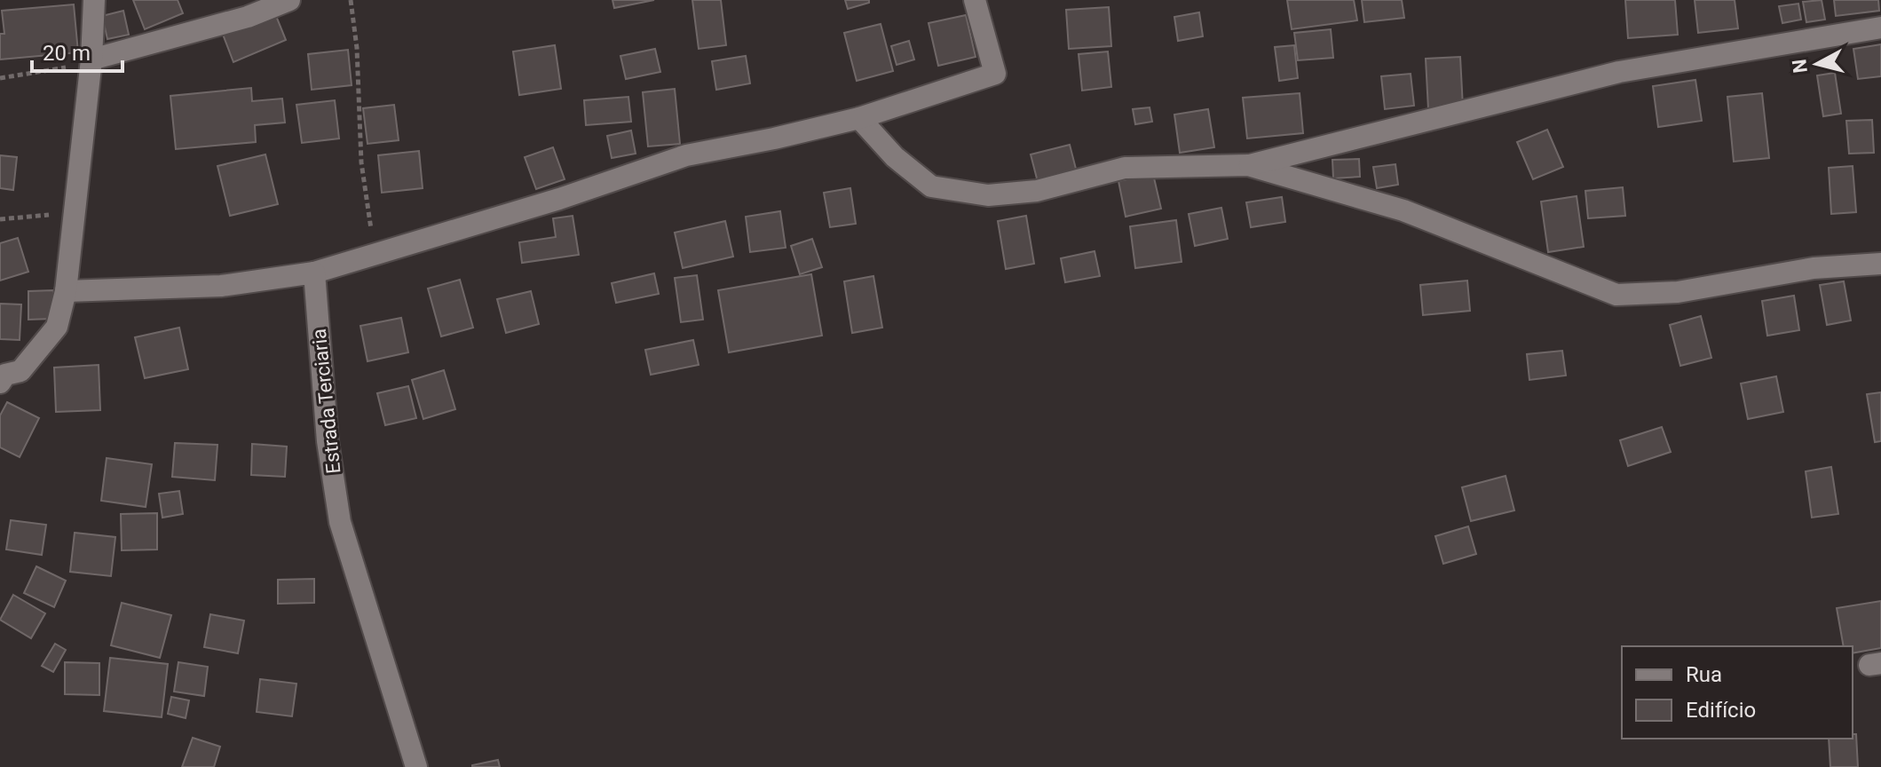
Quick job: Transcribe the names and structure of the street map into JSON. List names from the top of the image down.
{
  "streets": {
    "street": ["Estrada Terciaria"]
  },
  "legend": ["Rua", "Edifício"],
  "scale_bar": "20 m",
  "north": "left"
}
